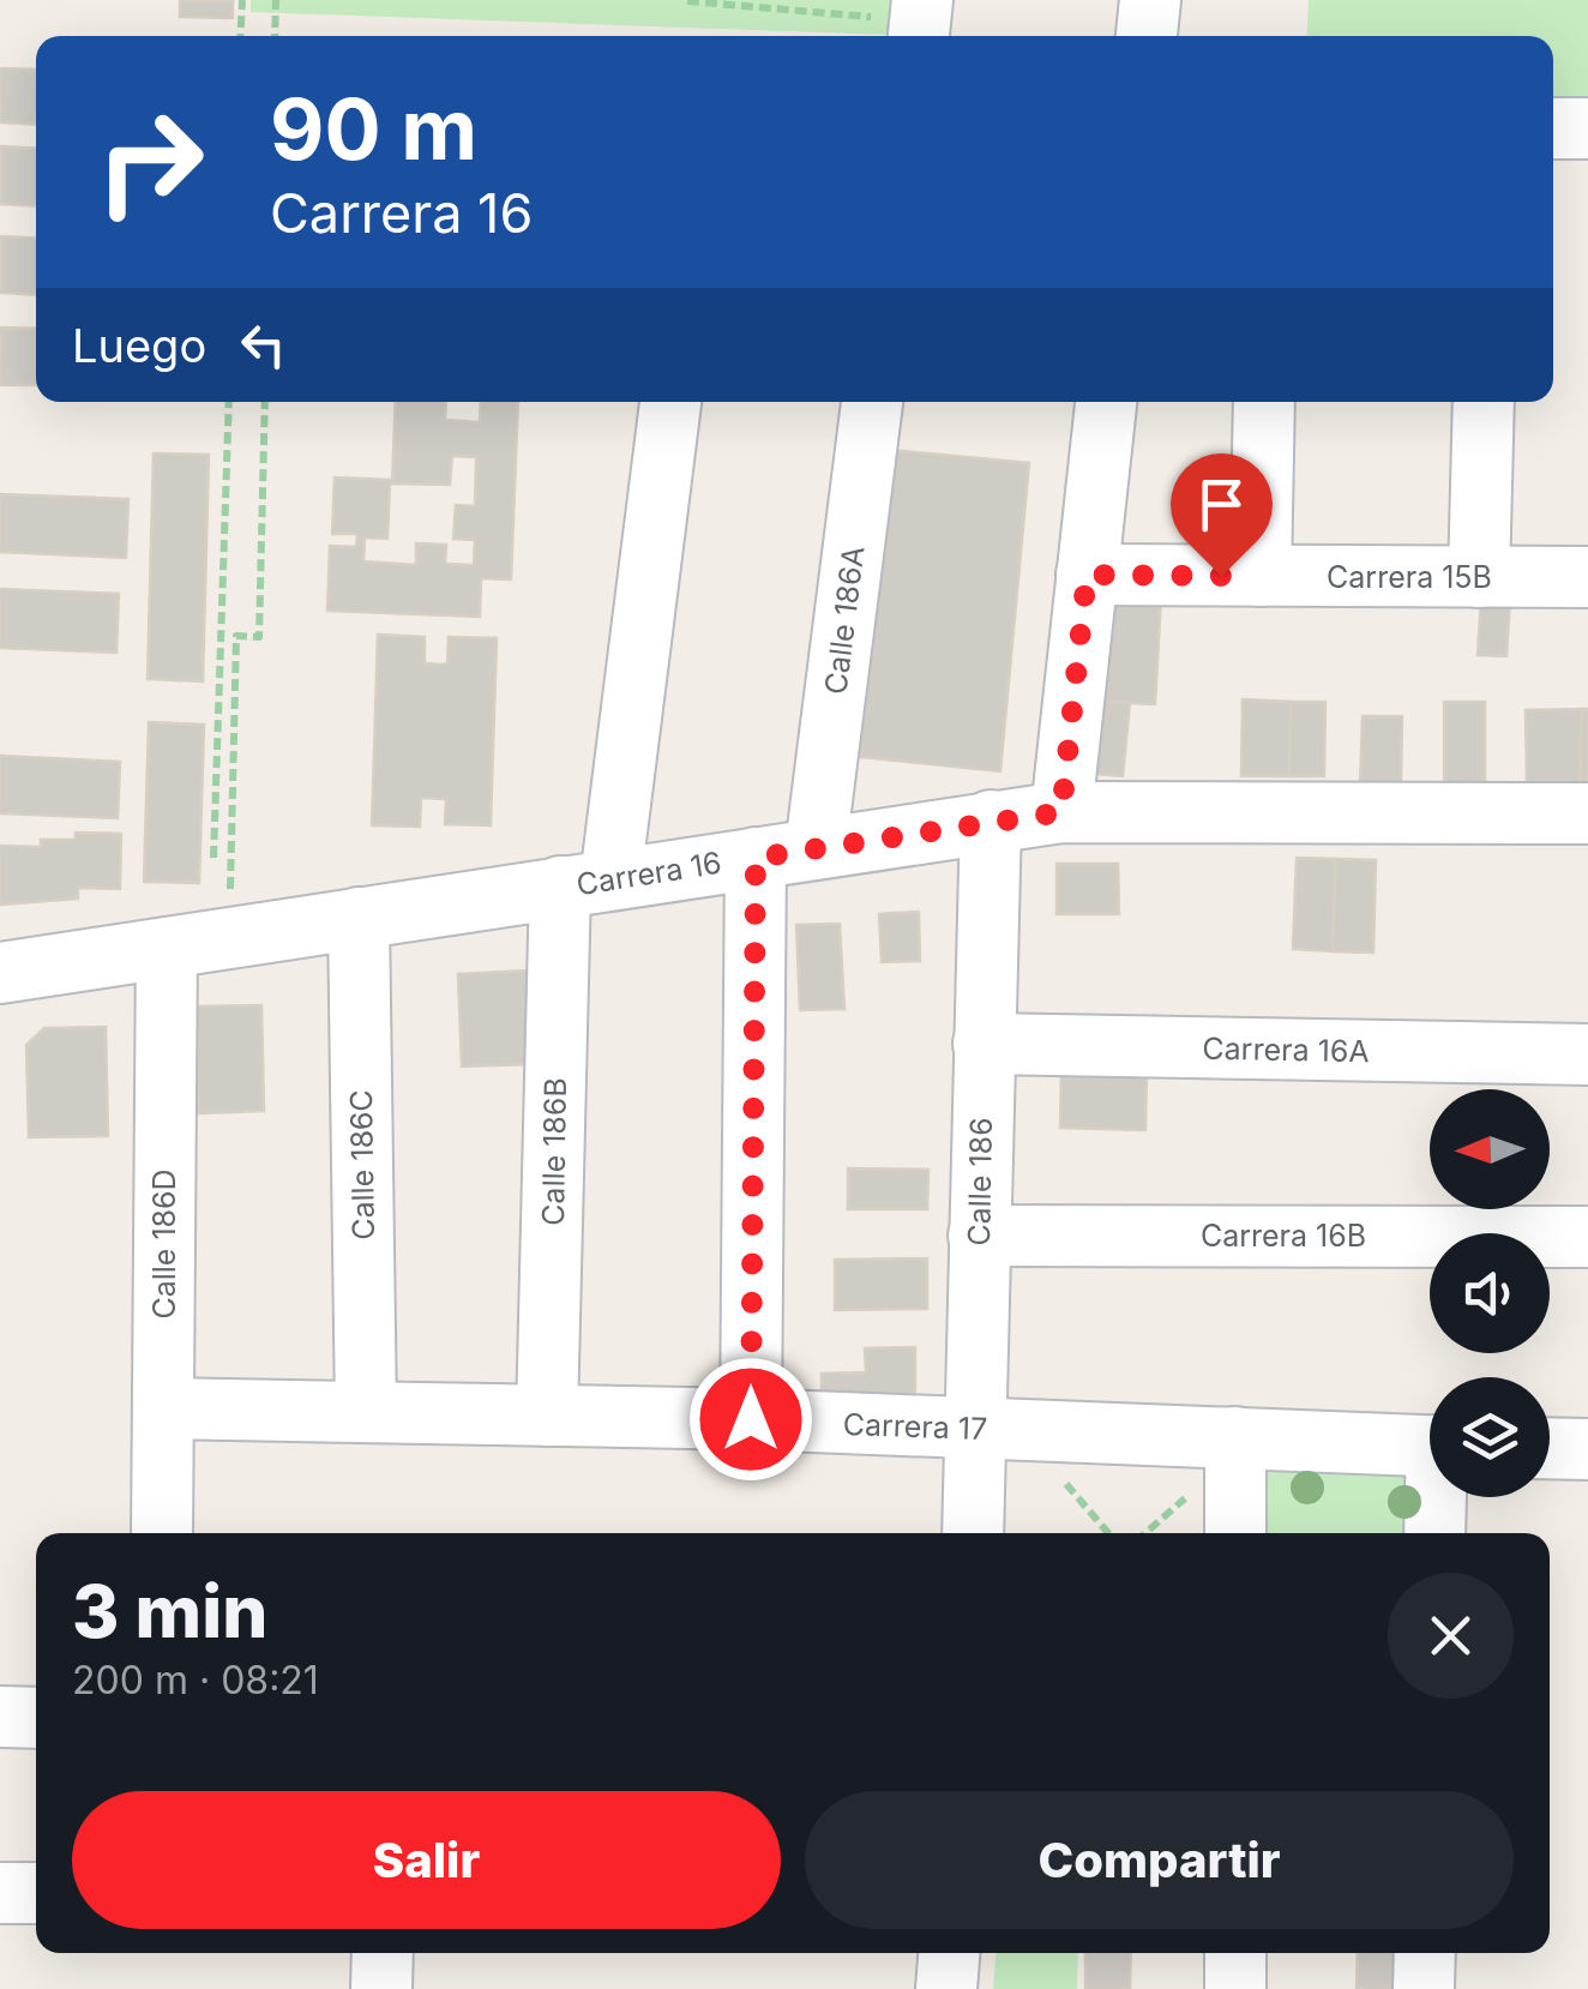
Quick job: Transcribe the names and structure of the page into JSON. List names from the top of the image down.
{
  "streets": {
    "street": [
      "Carrera 15B",
      "Calle 186A",
      "Carrera 16",
      "Carrera 16A",
      "Calle 186B",
      "Calle 186C",
      "Calle 186",
      "Carrera 16B",
      "Calle 186D",
      "Carrera 17"
    ]
  },
  "crossings": [
    ["Calle 186A", "Carrera 16"],
    ["Carrera 16", "Calle 186B"],
    ["Carrera 16", "Calle 186C"],
    ["Carrera 16", "Calle 186"],
    ["Carrera 16", "Calle 186D"],
    ["Carrera 16A", "Calle 186"],
    ["Calle 186B", "Carrera 17"],
    ["Calle 186C", "Carrera 17"],
    ["Calle 186", "Carrera 16B"],
    ["Calle 186", "Carrera 17"],
    ["Calle 186D", "Carrera 17"]
  ],
  "north": "left",
  "page": {
    "turn": ["90 m", "Carrera 16"],
    "then": "Luego",
    "heading": ["3 min", "200 m · 08:21"],
    "buttons": ["Salir", "Compartir"]
  }
}
